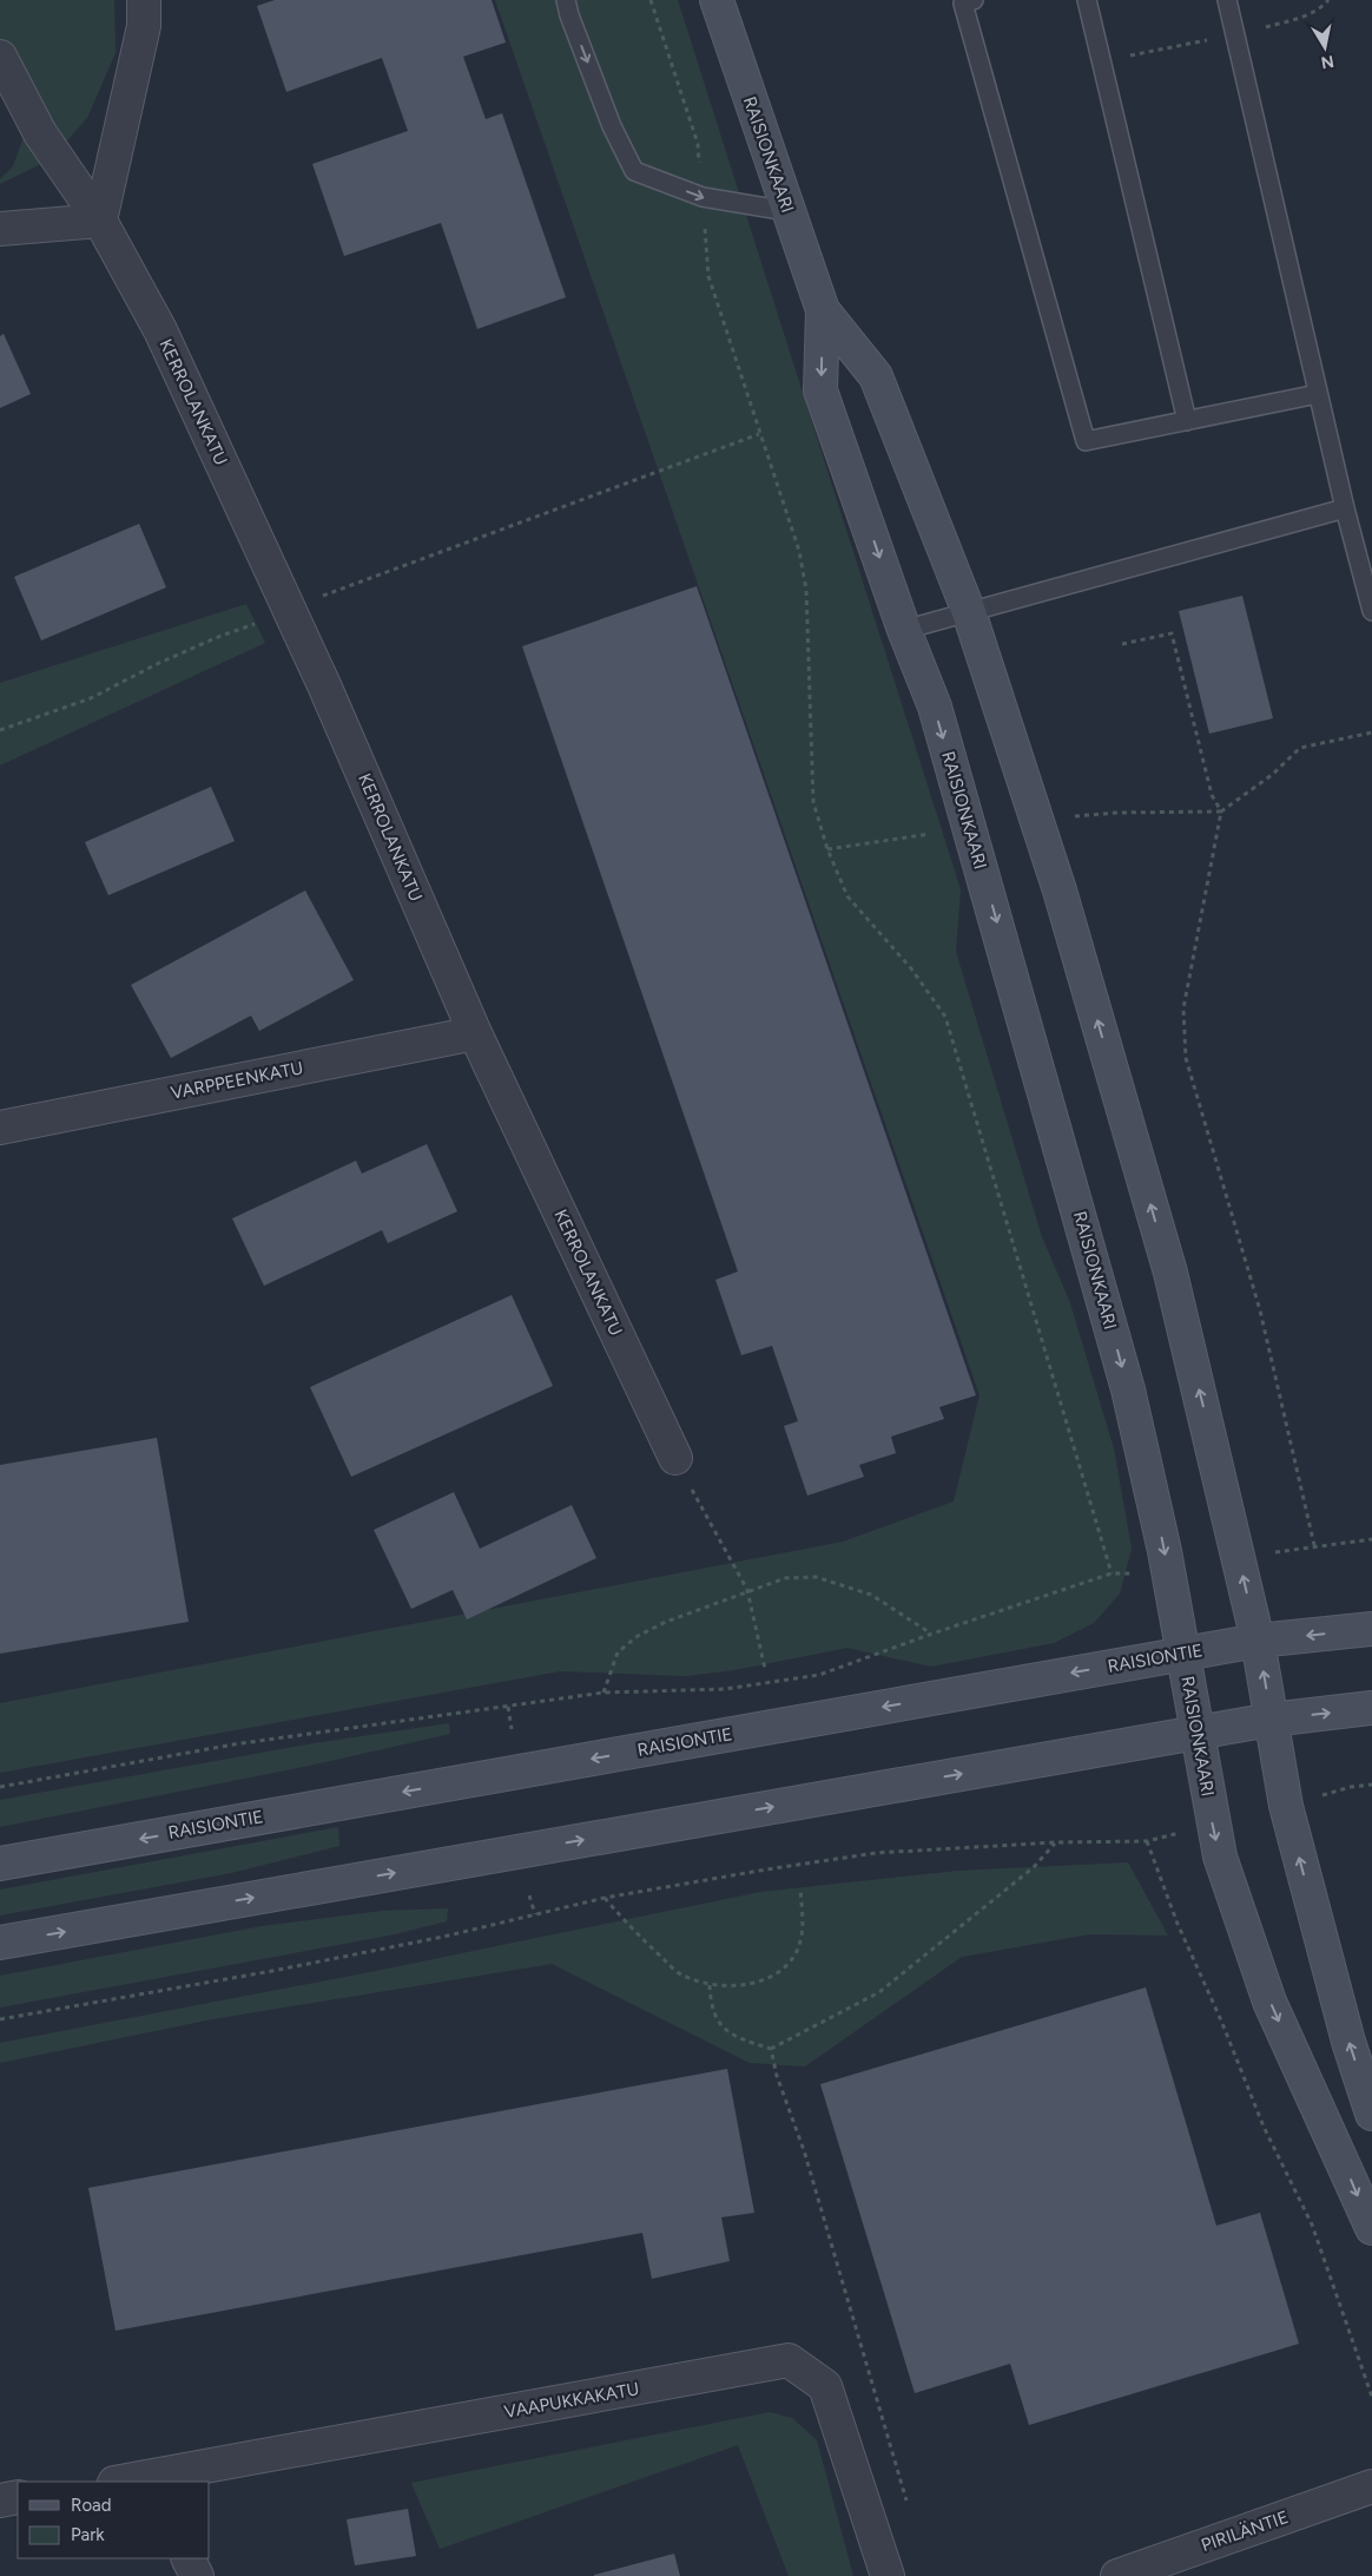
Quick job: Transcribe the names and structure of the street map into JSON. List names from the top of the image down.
{
  "streets": {
    "main road": ["RAISIONKAARI", "RAISIONTIE"],
    "street": [
      "KERROLANKATU",
      "VARPPEENKATU",
      "VAAPUKKAKATU",
      "PIRILÄNTIE"
    ]
  },
  "crossings": [
    ["RAISIONKAARI", "RAISIONTIE"],
    ["KERROLANKATU", "VARPPEENKATU"]
  ],
  "legend": ["Road", "Park"],
  "north": "bottom"
}
